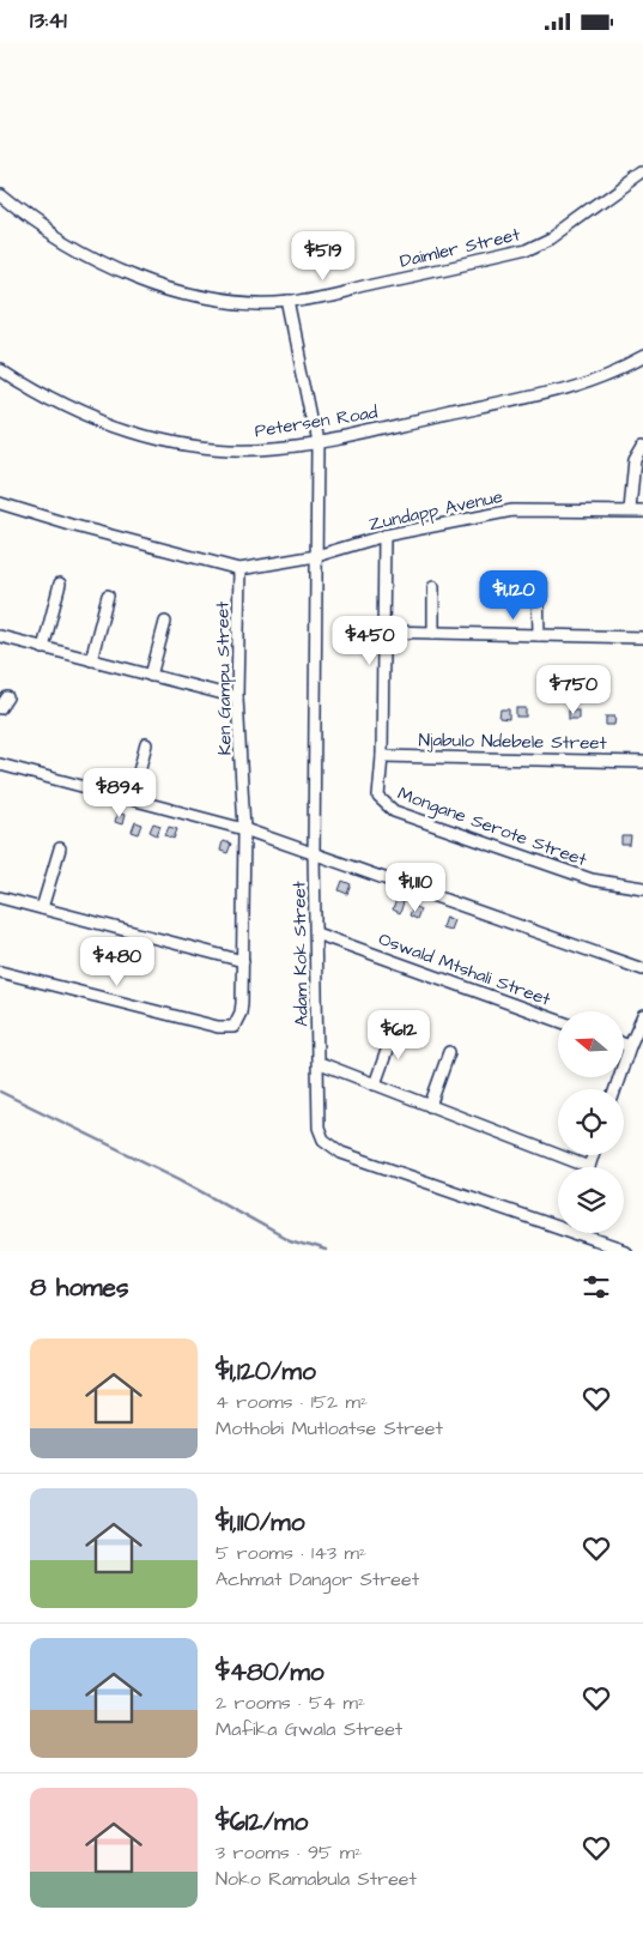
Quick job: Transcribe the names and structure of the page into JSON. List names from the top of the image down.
{
  "streets": {
    "street": [
      "Daimler Street",
      "Petersen Road",
      "Zundapp Avenue",
      "Ken Gampu Street",
      "Njabulo Ndebele Street",
      "Mongane Serote Street",
      "Adam Kok Street",
      "Oswald Mtshali Street"
    ]
  },
  "crossings": [
    ["Daimler Street", "Adam Kok Street"],
    ["Petersen Road", "Adam Kok Street"],
    ["Zundapp Avenue", "Ken Gampu Street"],
    ["Zundapp Avenue", "Mongane Serote Street"],
    ["Zundapp Avenue", "Adam Kok Street"],
    ["Njabulo Ndebele Street", "Mongane Serote Street"],
    ["Adam Kok Street", "Oswald Mtshali Street"]
  ],
  "north": "left",
  "page": {
    "status": "13:41",
    "price": [
      "$519",
      "$1,120",
      "$450",
      "$750",
      "$894",
      "$1,110",
      "$480",
      "$612"
    ],
    "heading": "8 homes",
    "list": [
      {
        "name": "$1,120/mo",
        "note": "4 rooms · 152 m² · Mothobi Mutloatse Street"
      },
      {
        "name": "$1,110/mo",
        "note": "5 rooms · 143 m² · Achmat Dangor Street"
      },
      {
        "name": "$480/mo",
        "note": "2 rooms · 54 m² · Mafika Gwala Street"
      },
      {
        "name": "$612/mo",
        "note": "3 rooms · 95 m² · Noko Ramabula Street"
      }
    ]
  }
}
